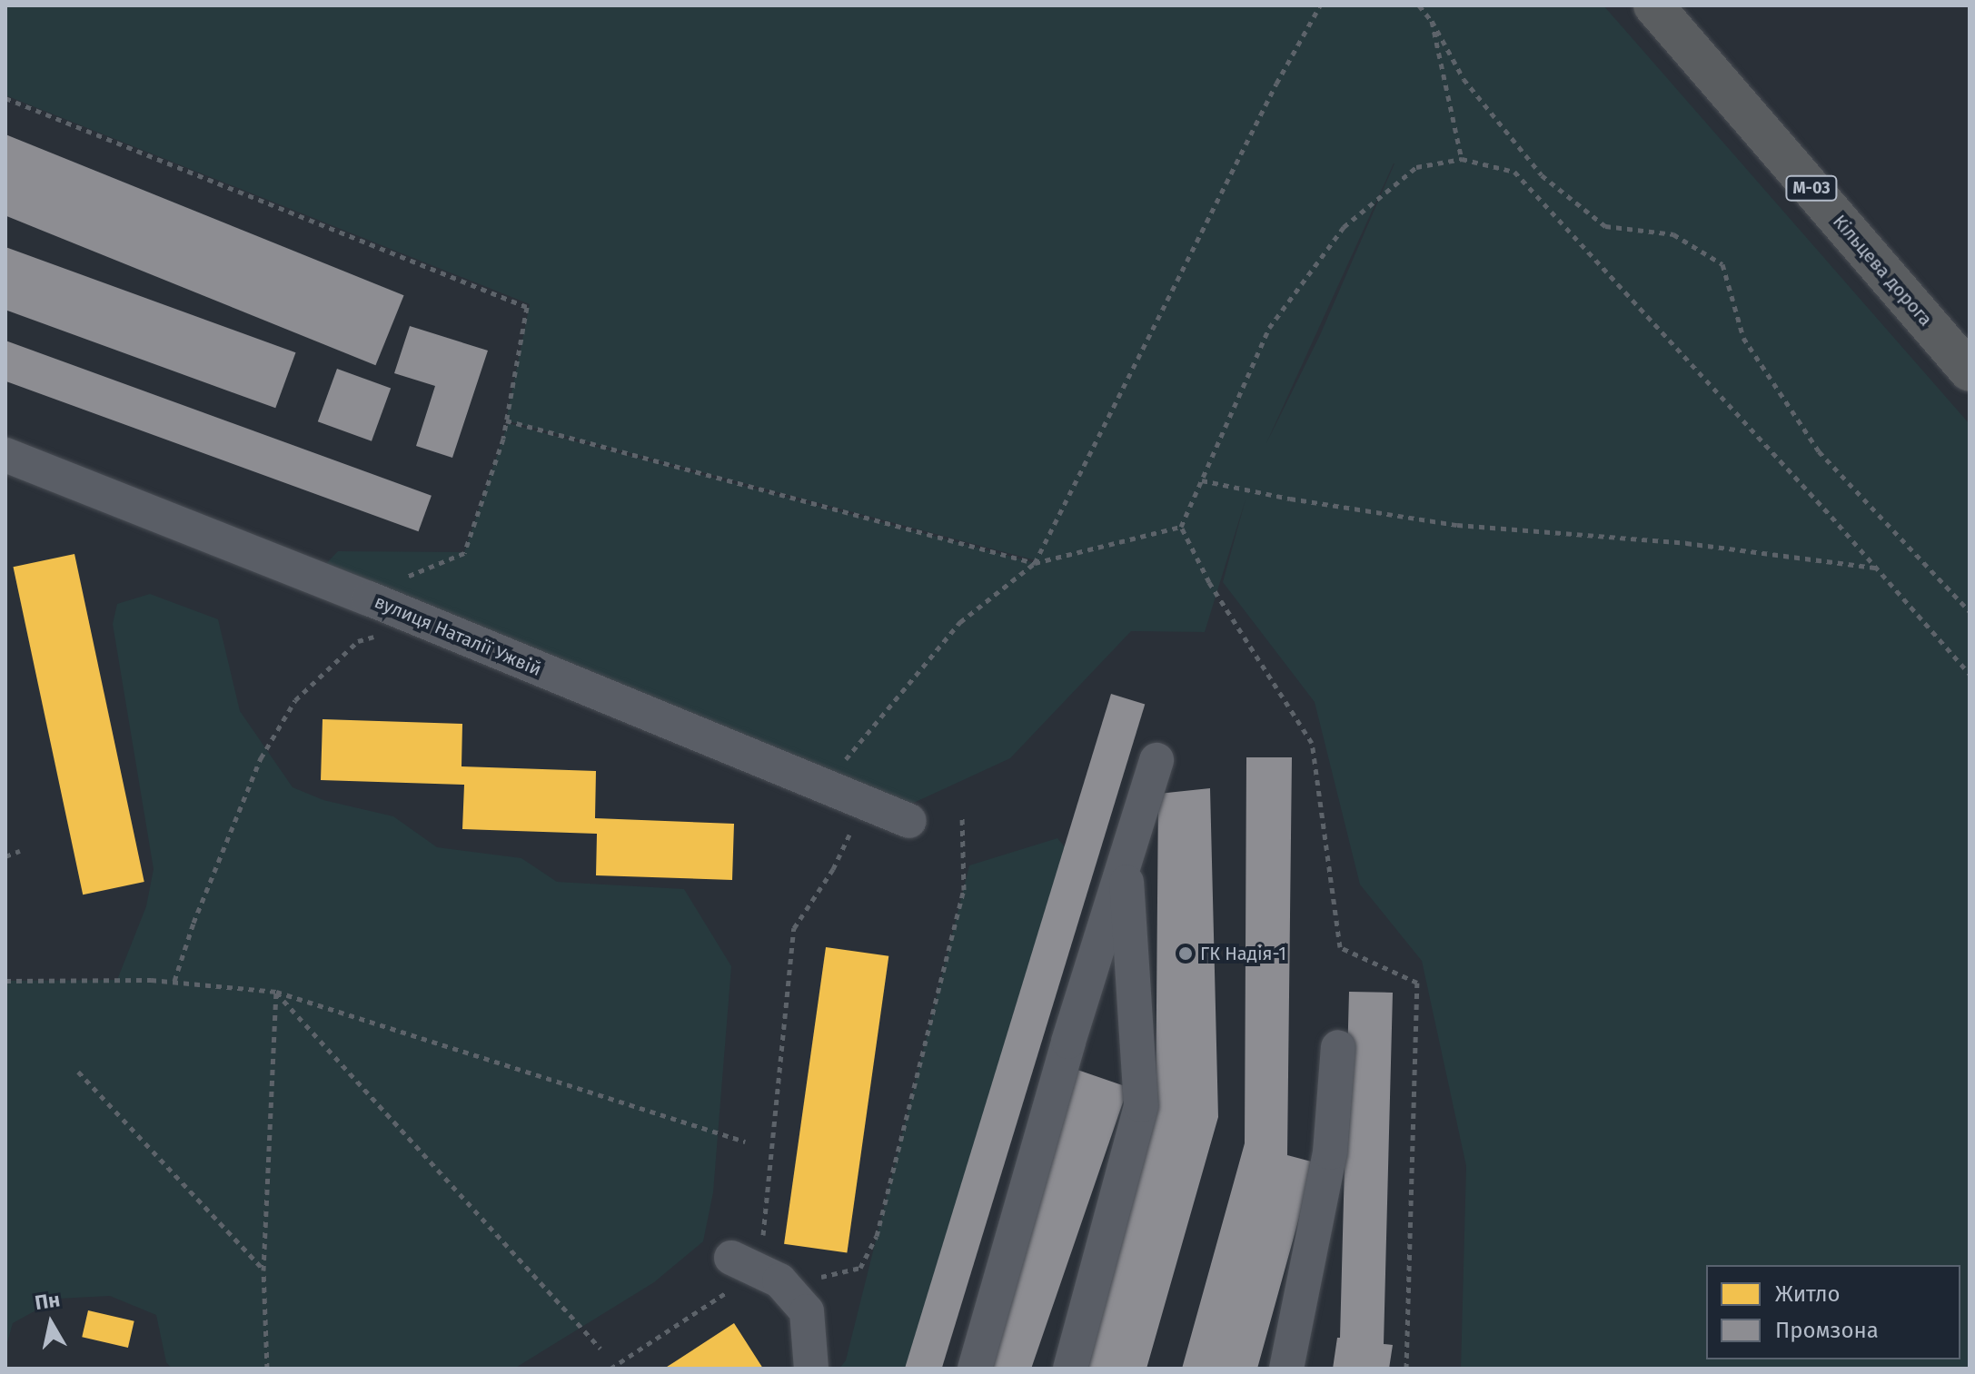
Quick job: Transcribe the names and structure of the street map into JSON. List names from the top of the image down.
{
  "streets": {
    "highway": ["М-03", "Кільцева дорога"],
    "street": ["вулиця Наталії Ужвій"]
  },
  "places": ["ГК Надія-1"],
  "legend": ["Житло", "Промзона"],
  "north": "top"
}
